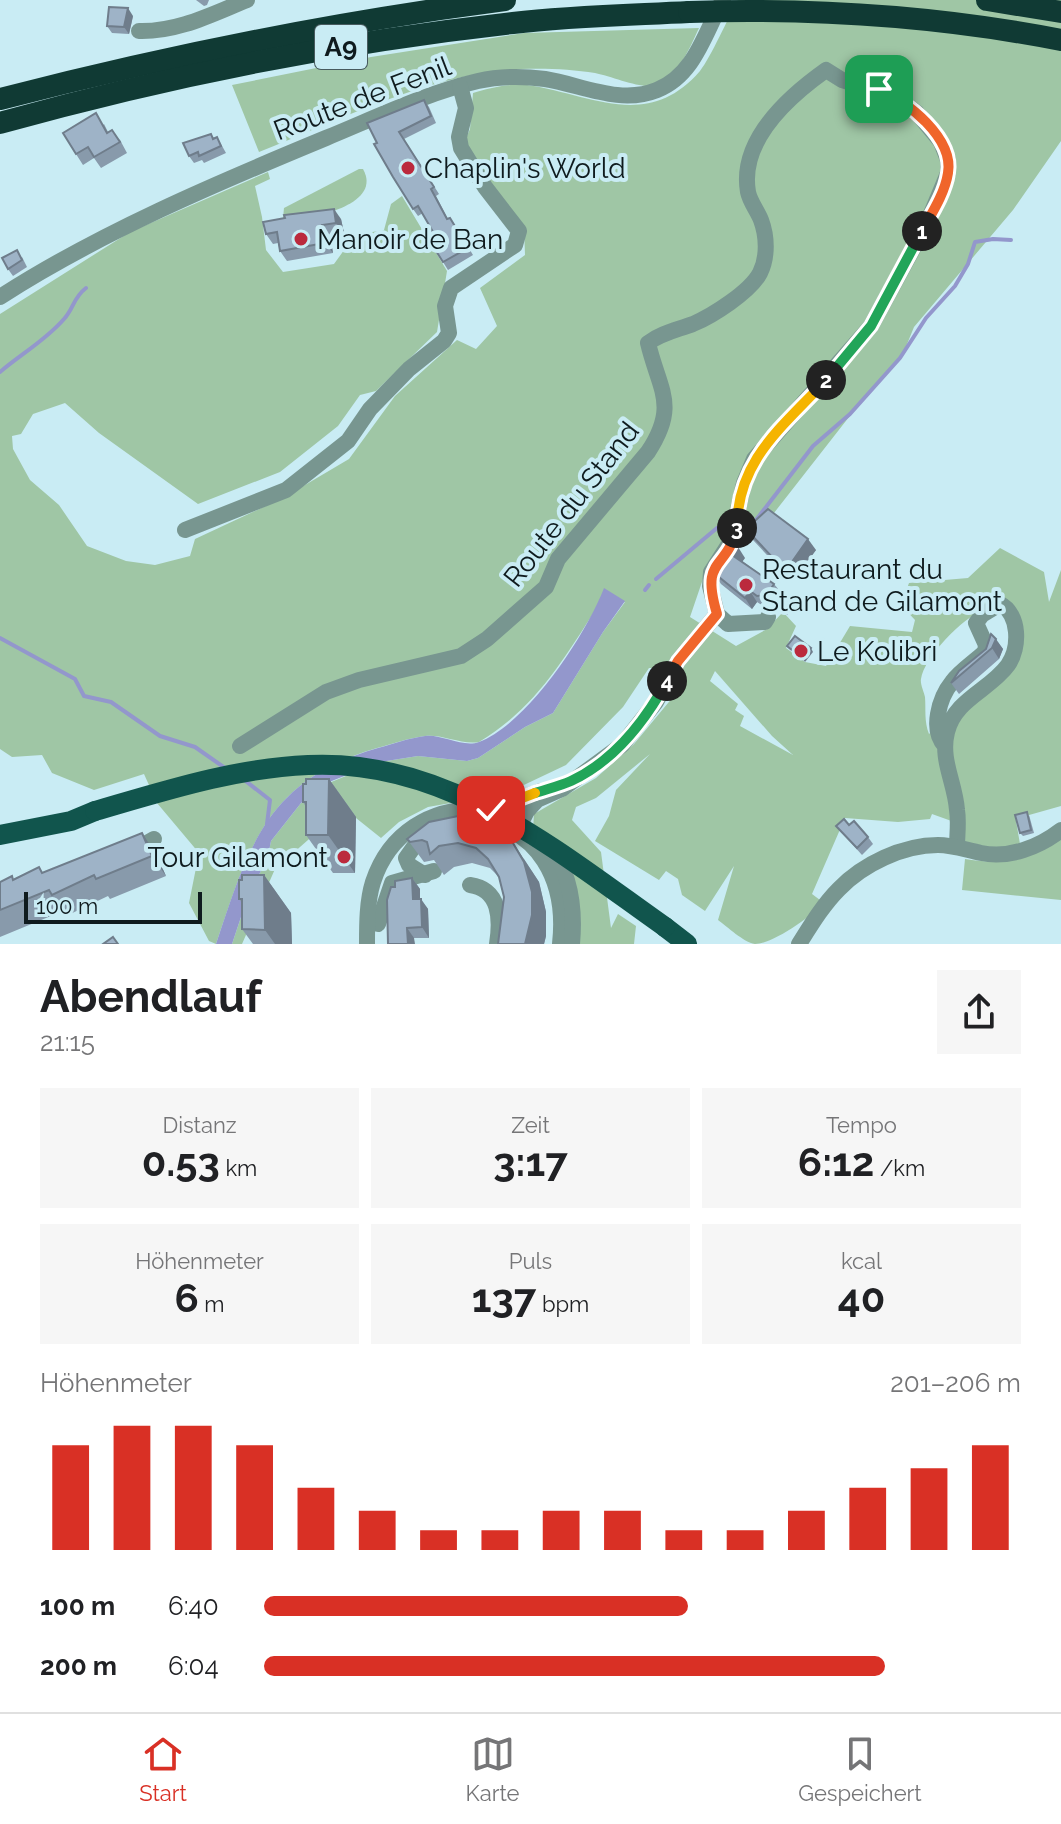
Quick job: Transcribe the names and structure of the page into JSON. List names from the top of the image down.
{
  "streets": {
    "highway": ["A9"],
    "street": ["Route de Fenil", "Route du Stand"]
  },
  "places": [
    "Chaplin's World",
    "Manoir de Ban",
    "Restaurant du Stand de Gilamont",
    "Le Kolibri",
    "Tour Gilamont"
  ],
  "scale_bar": "100 m",
  "page": {
    "pins": [
      "1",
      "2",
      "3",
      "4"
    ],
    "scale": "100 m",
    "heading": ["Abendlauf", "21:15"],
    "stats": [
      ["Distanz", "0.53 km"],
      ["Zeit", "3:17"],
      ["Tempo", "6:12 /km"],
      ["Höhenmeter", "6 m"],
      ["Puls", "137 bpm"],
      ["kcal", "40"]
    ],
    "chart": ["Höhenmeter", "201–206 m"],
    "list": [
      {
        "name": "100 m",
        "note": "6:40"
      },
      {
        "name": "200 m",
        "note": "6:04"
      }
    ],
    "tabs": ["Start", "Karte", "Gespeichert"]
  }
}
